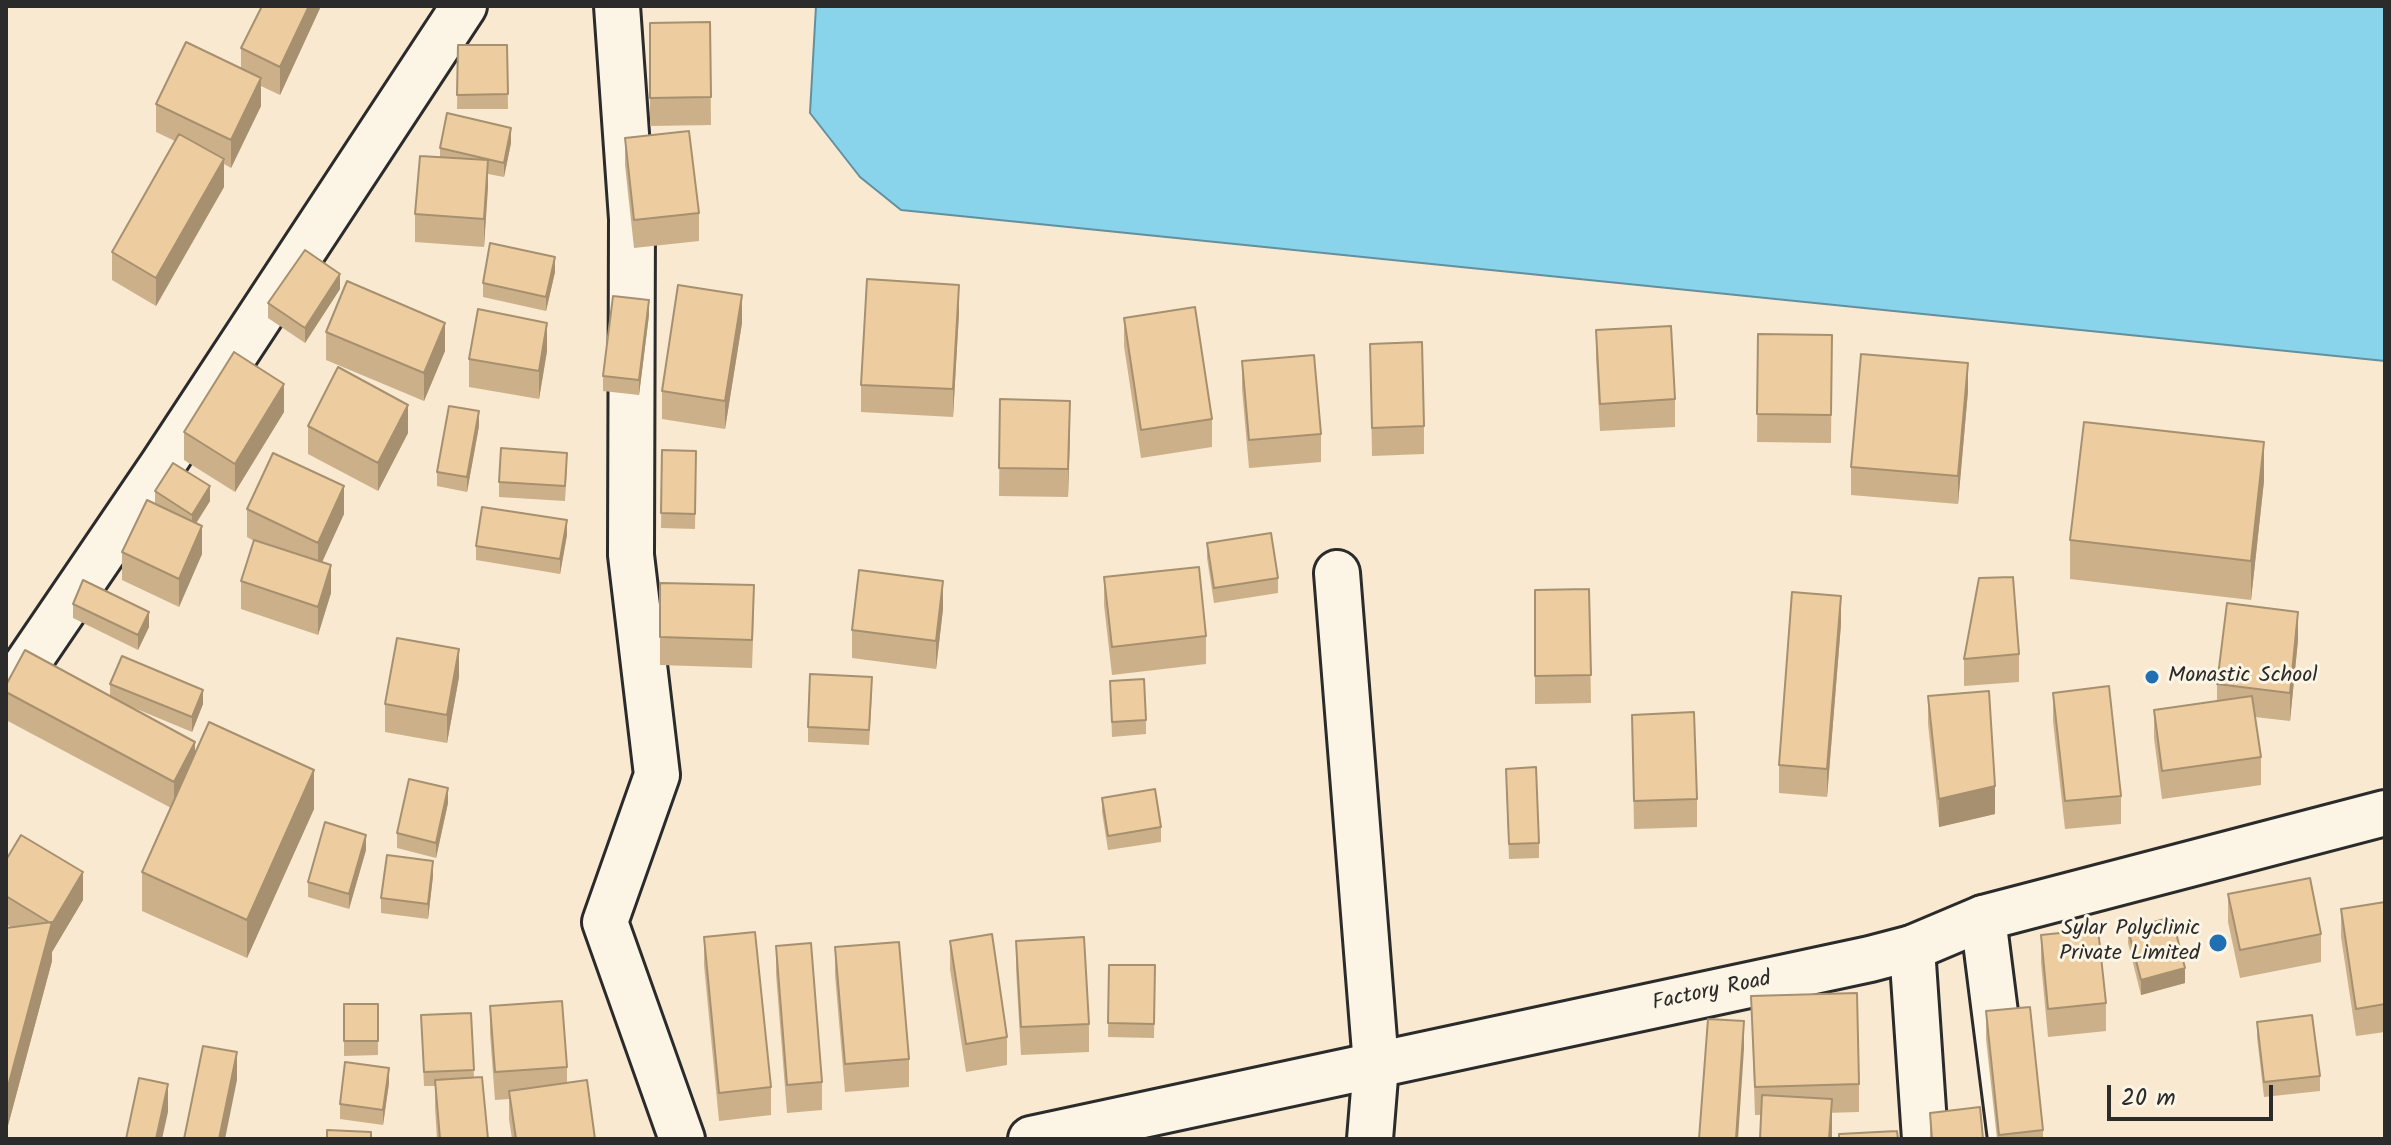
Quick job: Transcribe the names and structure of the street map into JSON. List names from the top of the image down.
{
  "streets": {
    "street": ["Factory Road"]
  },
  "places": ["Monastic School", "Sylar Polyclinic Private Limited"],
  "scale_bar": "20 m"
}
